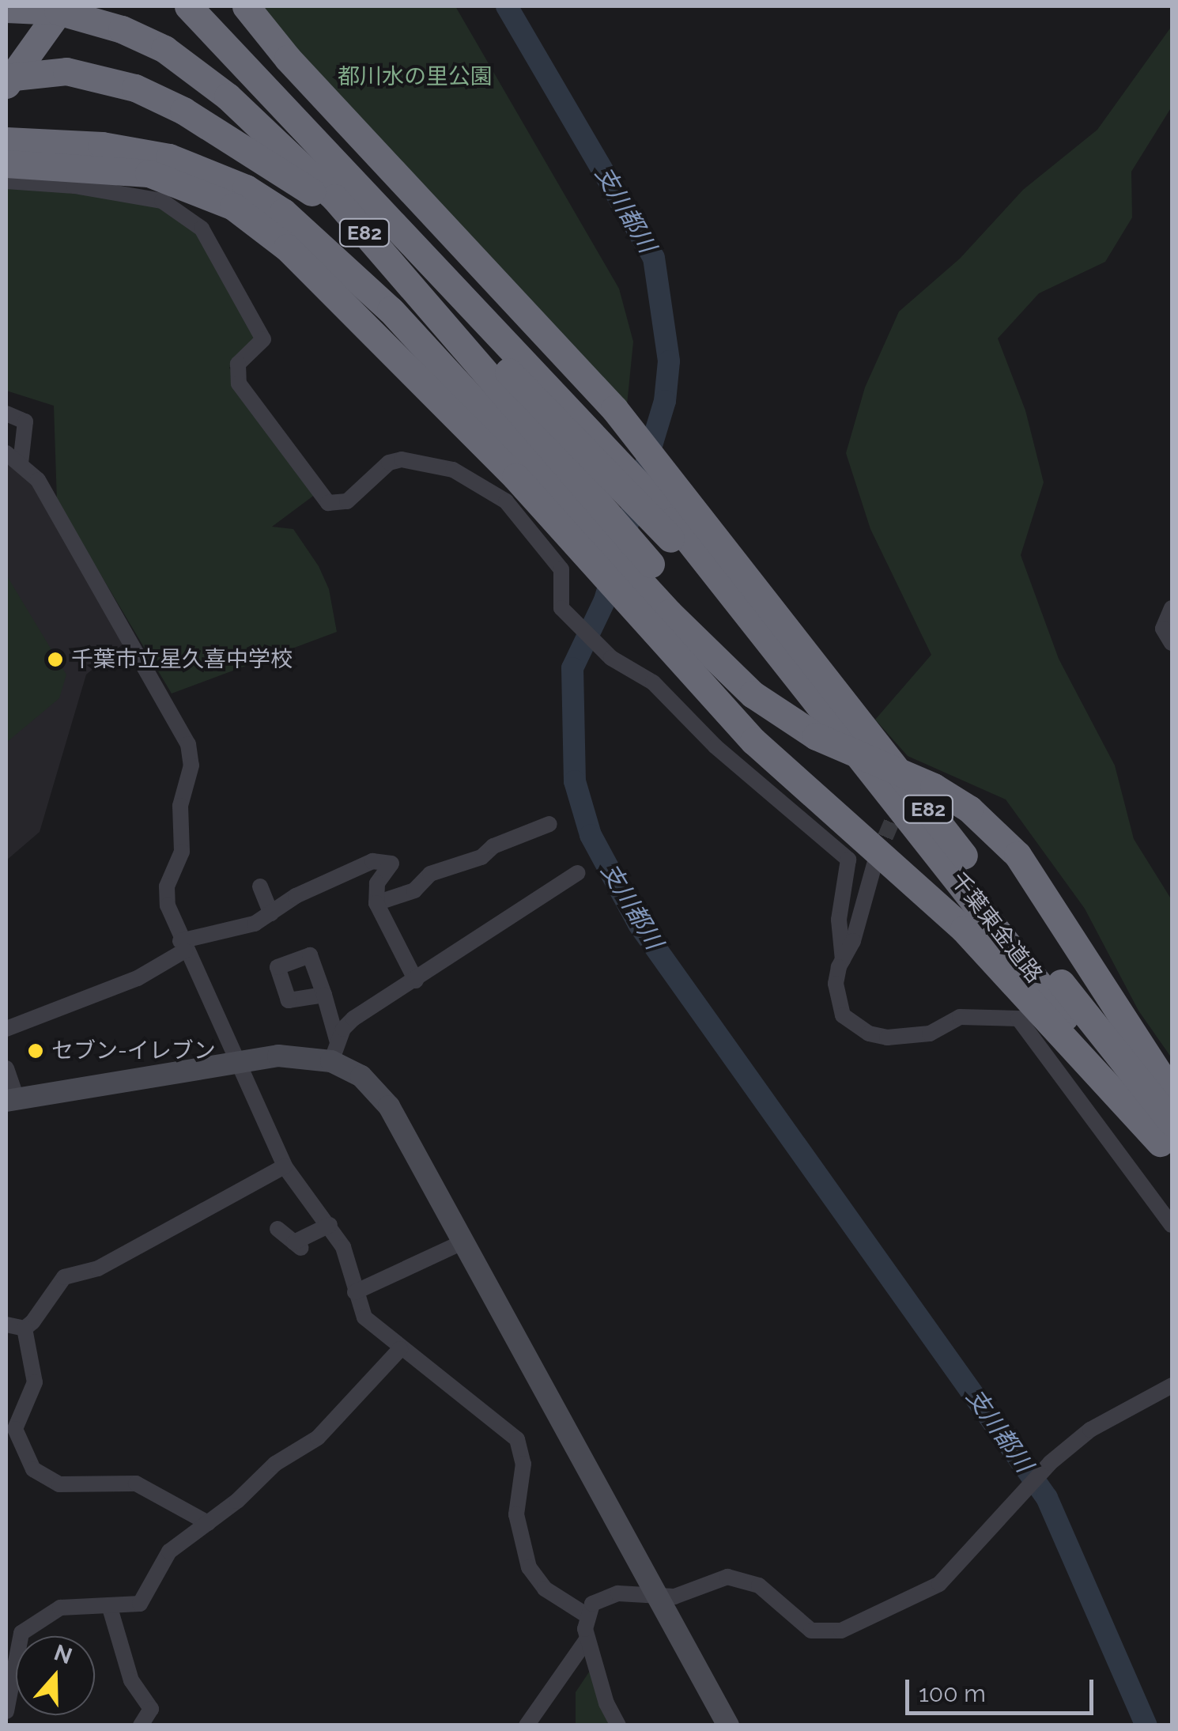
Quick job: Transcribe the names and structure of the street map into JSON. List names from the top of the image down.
{
  "streets": {
    "highway": ["E82", "千葉東金道路"]
  },
  "crossings": [
    ["E82", "千葉東金道路"]
  ],
  "water": ["支川都川"],
  "parks": ["都川水の里公園"],
  "places": ["千葉市立星久喜中学校", "セブン-イレブン"],
  "scale_bar": "100 m",
  "north": "top"
}
